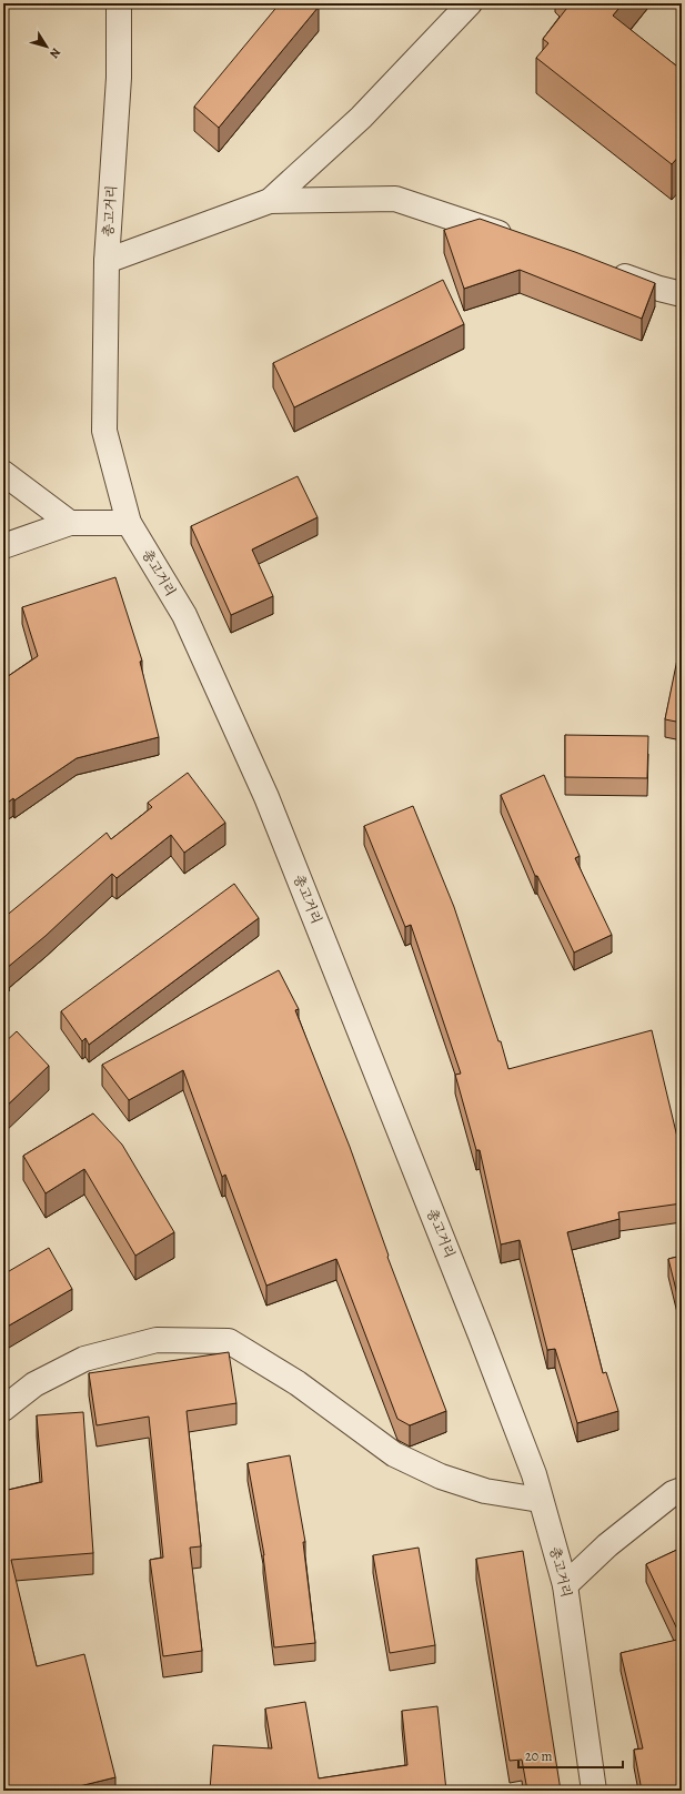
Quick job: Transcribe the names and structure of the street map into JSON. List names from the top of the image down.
{
  "streets": {
    "street": ["총고거리"]
  },
  "scale_bar": "20 m",
  "north": "bottom right"
}
